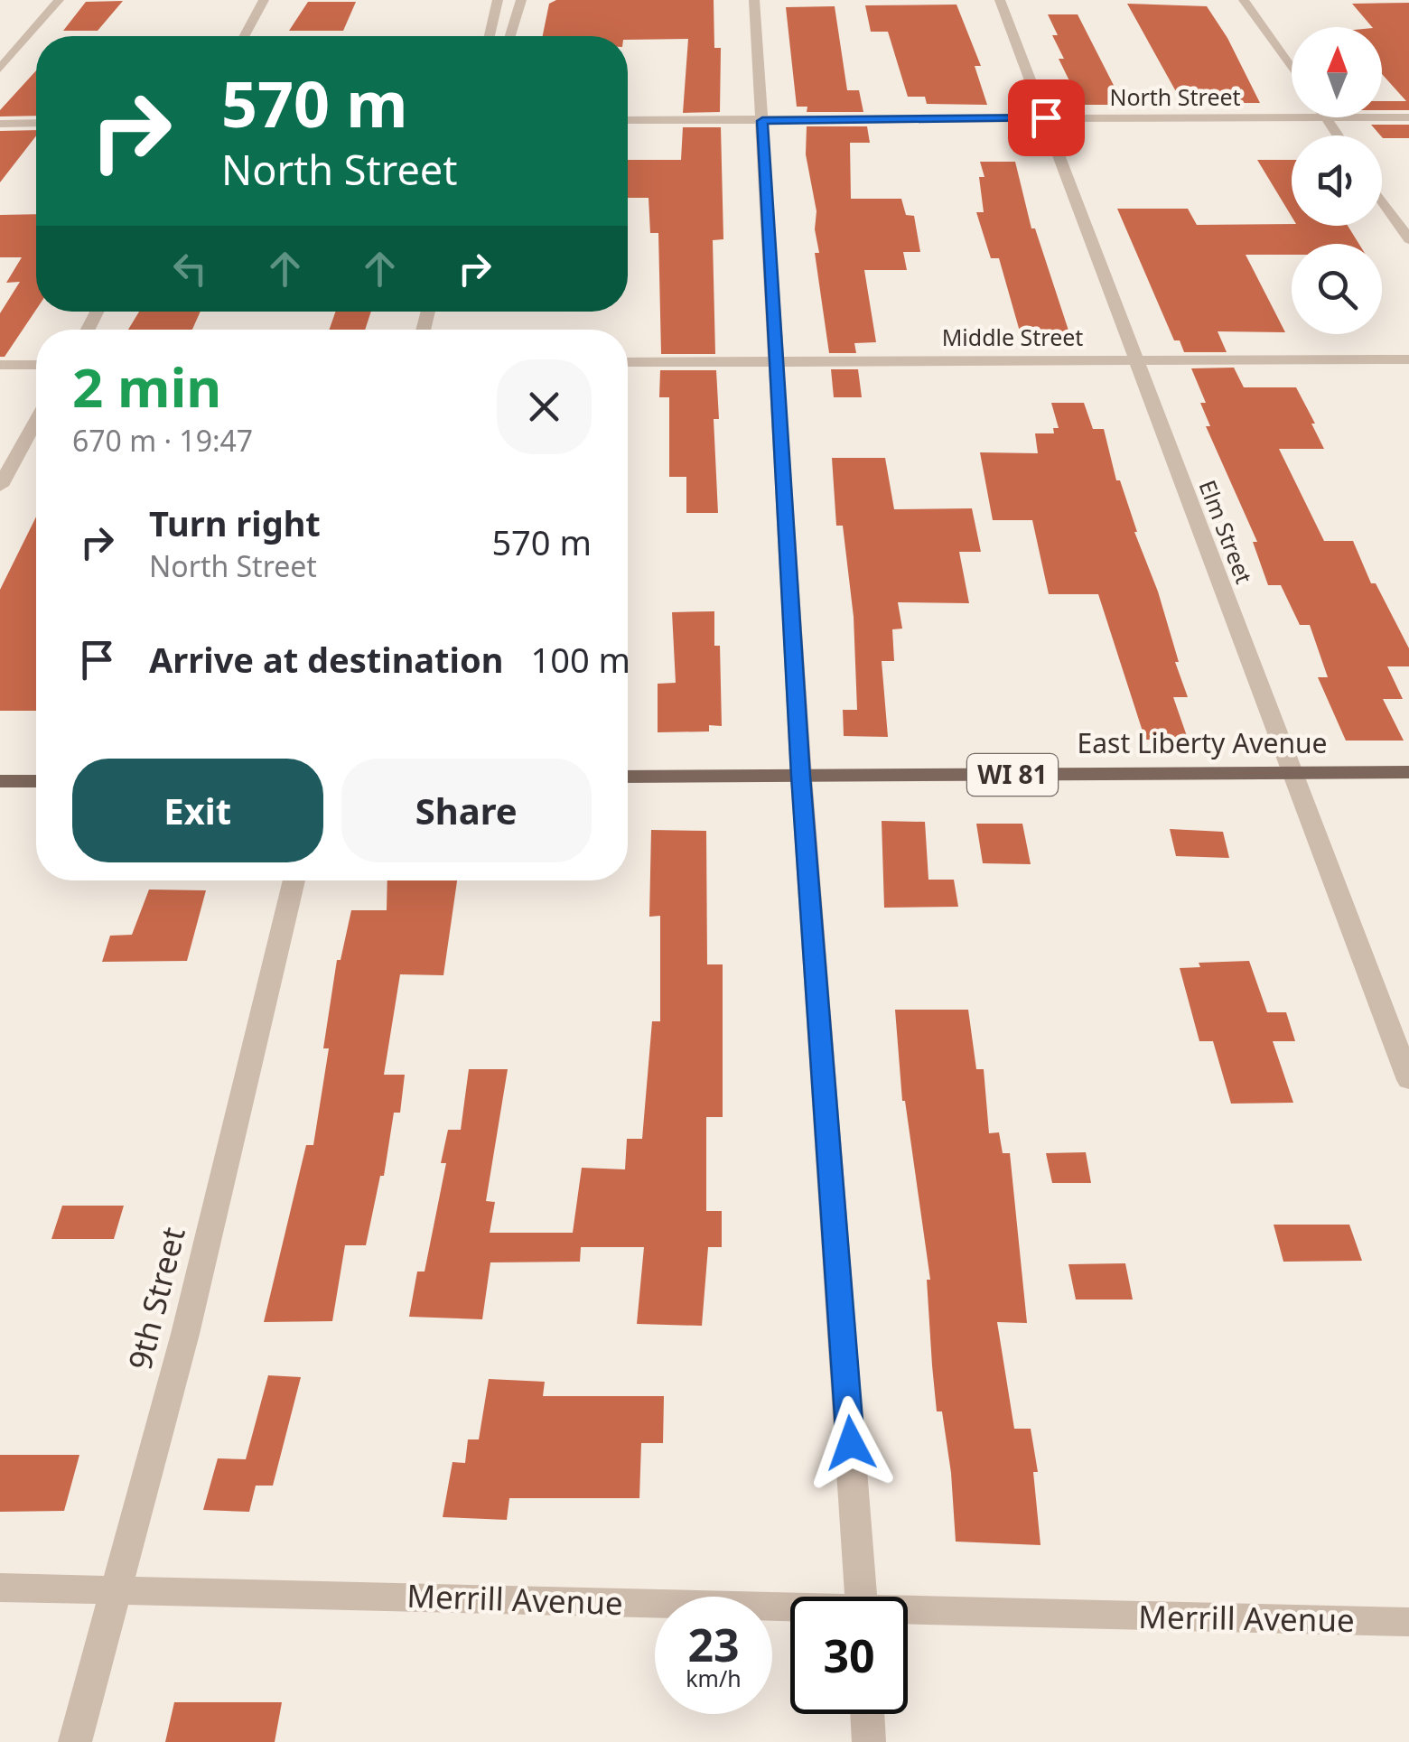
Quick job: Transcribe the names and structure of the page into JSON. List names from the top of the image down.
{
  "streets": {
    "main road": ["East Liberty Avenue", "WI 81"],
    "street": [
      "North Street",
      "Middle Street",
      "Elm Street",
      "9th Street",
      "Merrill Avenue"
    ]
  },
  "crossings": [
    ["North Street", "Elm Street"],
    ["Middle Street", "Elm Street"],
    ["Elm Street", "East Liberty Avenue"],
    ["9th Street", "Merrill Avenue"]
  ],
  "north": "top",
  "page": {
    "turn": ["570 m", "North Street"],
    "heading": ["2 min", "670 m · 19:47"],
    "list": [
      {
        "name": "Turn right",
        "note": "North Street",
        "value": "570 m"
      },
      {
        "name": "Arrive at destination",
        "value": "100 m"
      }
    ],
    "buttons": ["Exit", "Share"],
    "speed": "23 km/h",
    "limit": "30"
  }
}
